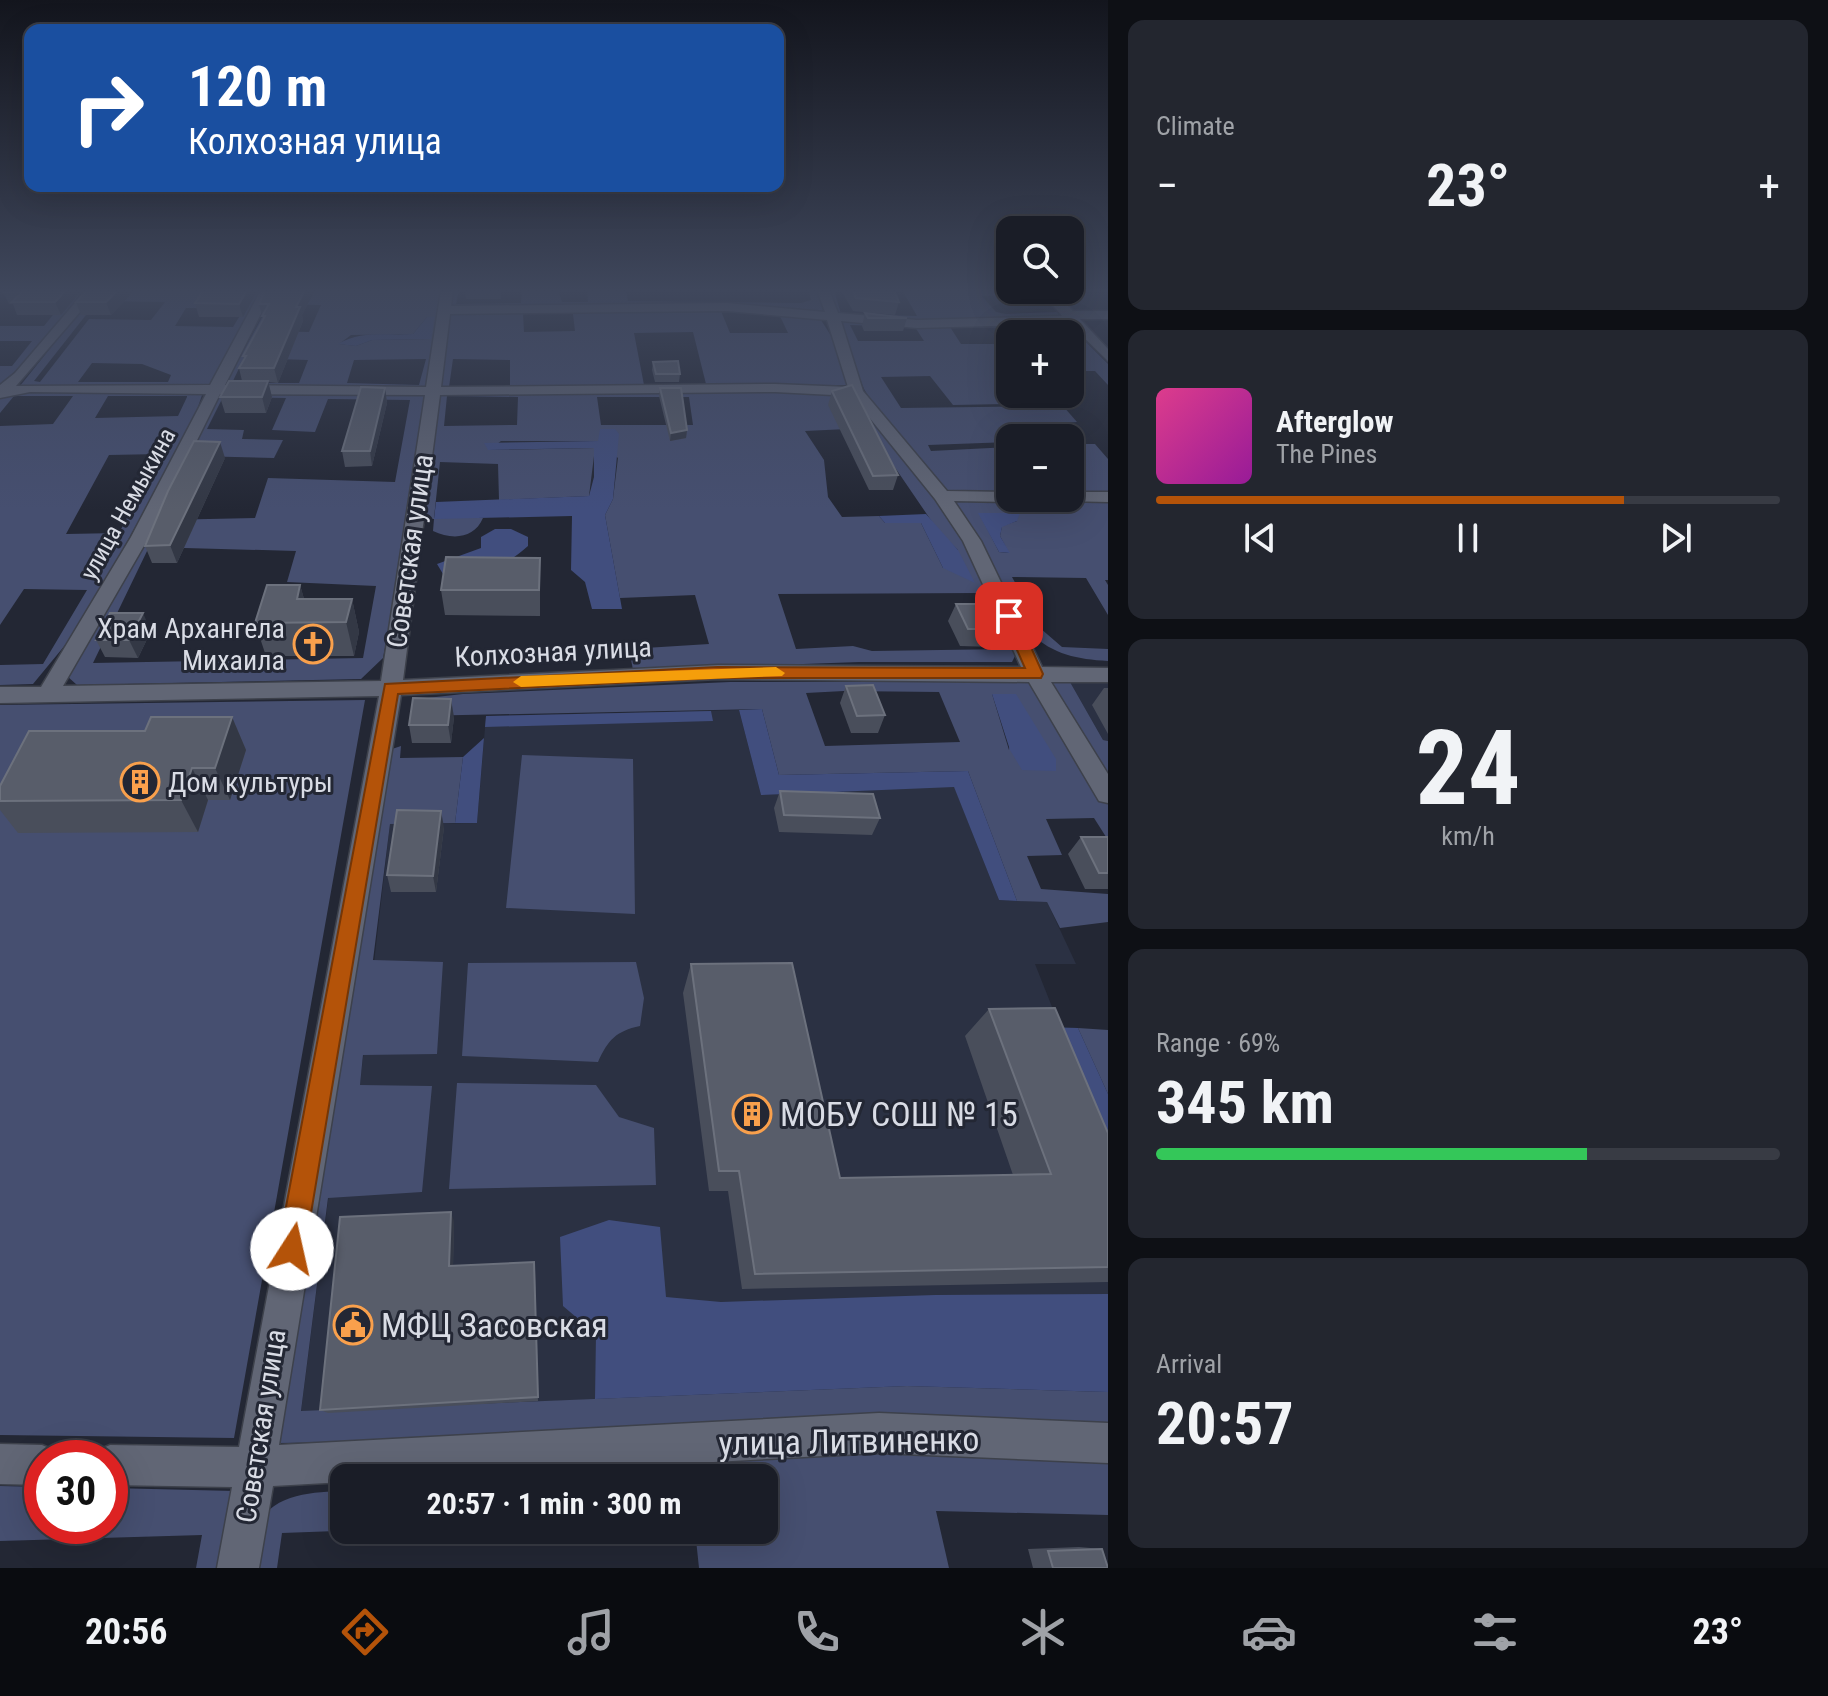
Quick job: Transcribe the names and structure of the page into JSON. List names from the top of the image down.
{
  "streets": {
    "street": [
      "улица Немыкина",
      "Советская улица",
      "Колхозная улица",
      "улица Литвиненко"
    ]
  },
  "crossings": [
    ["улица Немыкина", "Колхозная улица"],
    ["Советская улица", "Колхозная улица"],
    ["Советская улица", "улица Литвиненко"]
  ],
  "places": {
    "church": ["Храм Архангела Михаила"],
    "building": ["Дом культуры", "МОБУ СОШ № 15"],
    "public building": ["МФЦ Засовская"]
  },
  "page": {
    "tile": [
      "Climate",
      ["24", "km/h"],
      ["Range · 69%", "345 km"],
      ["Arrival", "20:57"]
    ],
    "turn": ["120 m", "Колхозная улица"],
    "heat": ["−", "23°", "+"],
    "map_buttons": ["+", "−"],
    "song": ["Afterglow", "The Pines"],
    "limit": "30",
    "trip": "20:57 · 1 min · 300 m",
    "tabs": ["20:56", "23°"]
  }
}
